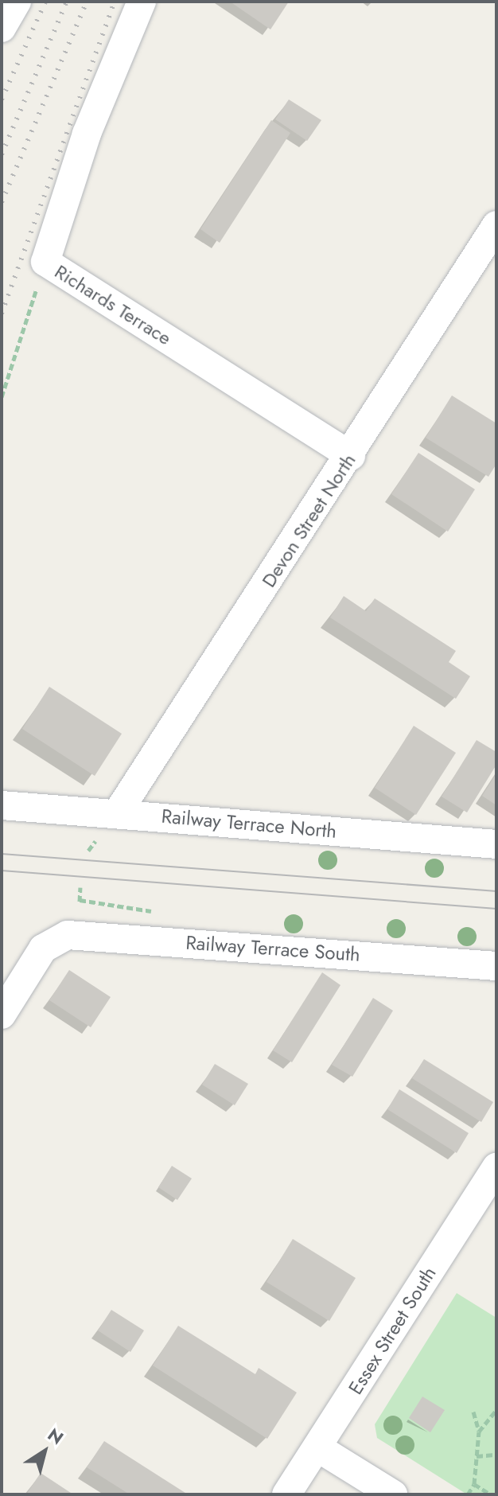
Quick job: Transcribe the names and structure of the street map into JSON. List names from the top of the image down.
{
  "streets": {
    "street": [
      "Richards Terrace",
      "Devon Street North",
      "Railway Terrace North",
      "Railway Terrace South",
      "Essex Street South"
    ]
  },
  "crossings": [
    ["Richards Terrace", "Devon Street North"],
    ["Devon Street North", "Railway Terrace North"]
  ],
  "north": "top right"
}
